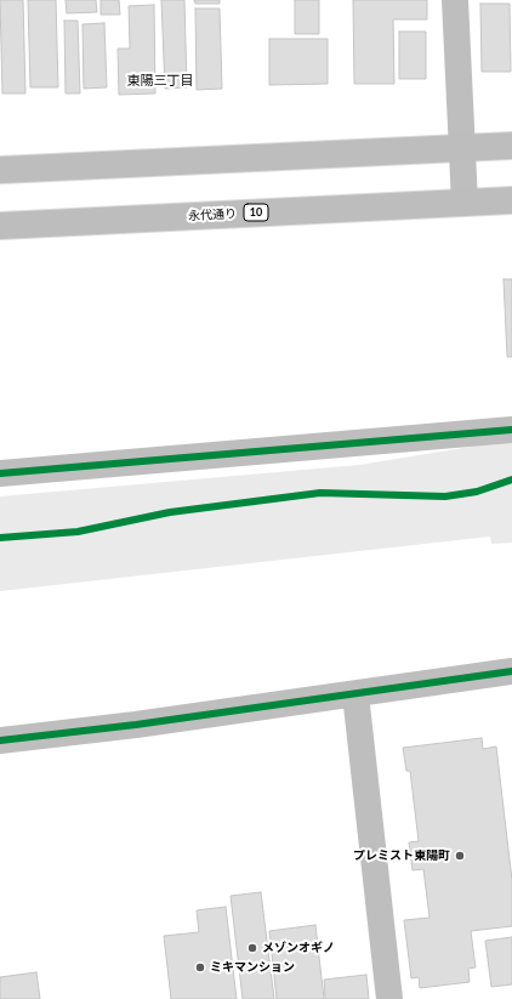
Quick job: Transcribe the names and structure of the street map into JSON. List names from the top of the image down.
{
  "streets": {
    "main road": ["10", "永代通り"]
  },
  "districts": ["東陽三丁目"],
  "places": ["プレミスト東陽町", "メゾンオギノ", "ミキマンション"]
}
